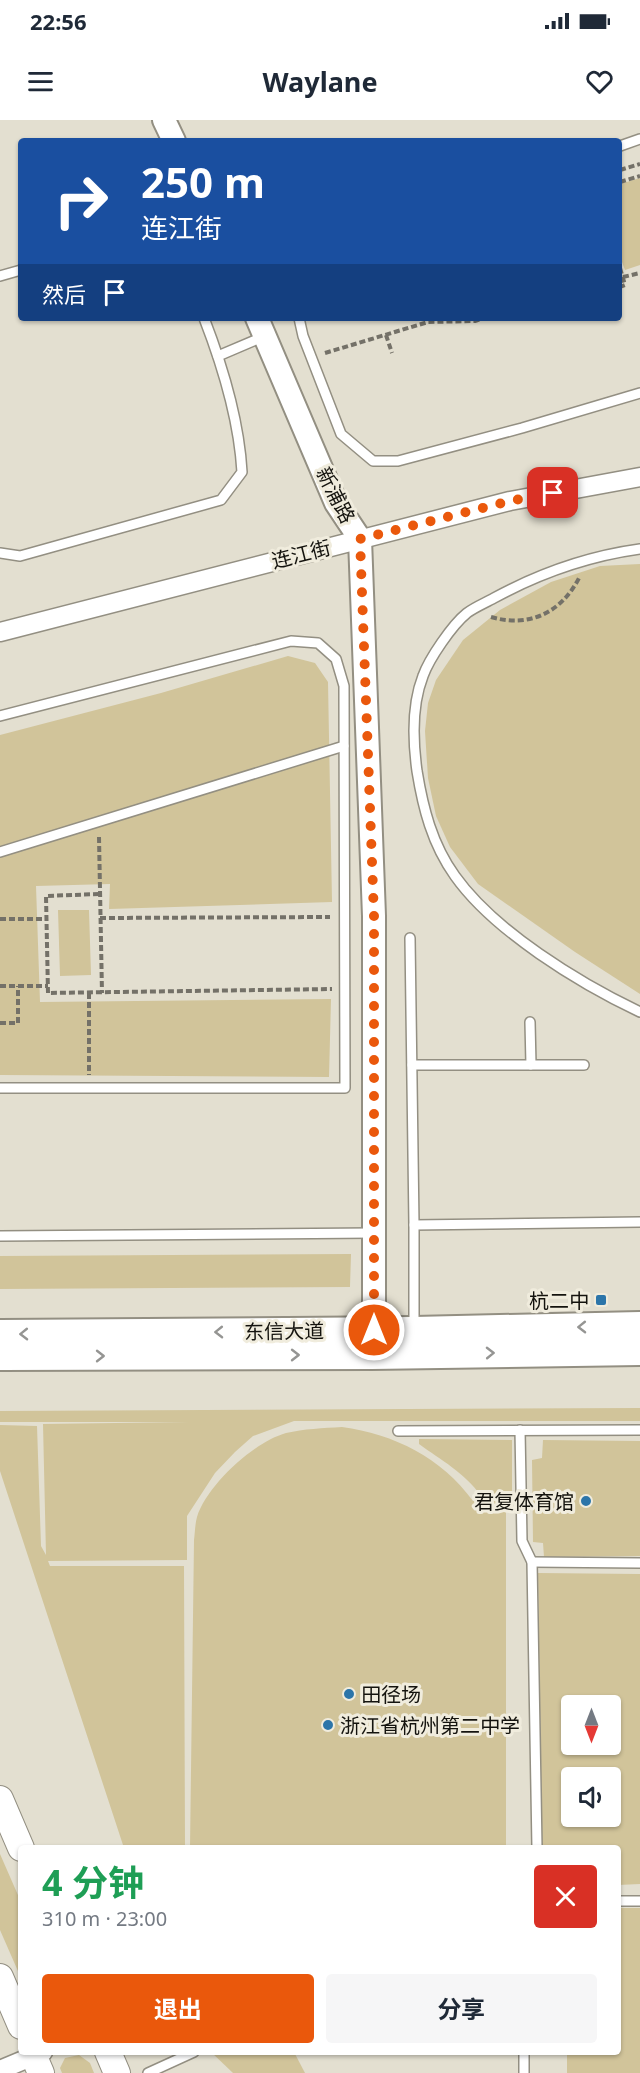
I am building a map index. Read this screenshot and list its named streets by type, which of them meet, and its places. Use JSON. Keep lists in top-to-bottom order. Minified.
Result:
{"streets":{"main road":["东信大道"],"street":["新浦路","连江街"]},"crossings":[["新浦路","连江街"],["新浦路","东信大道"]],"places":{"transit":["杭二中"],"other":["君复体育馆","田径场","浙江省杭州第二中学"]},"north":"bottom","page":{"status":"22:56","header":"Waylane","turn":["250 m","连江街"],"then":"然后","heading":["4 分钟","310 m · 23:00"],"buttons":["退出","分享"]}}
